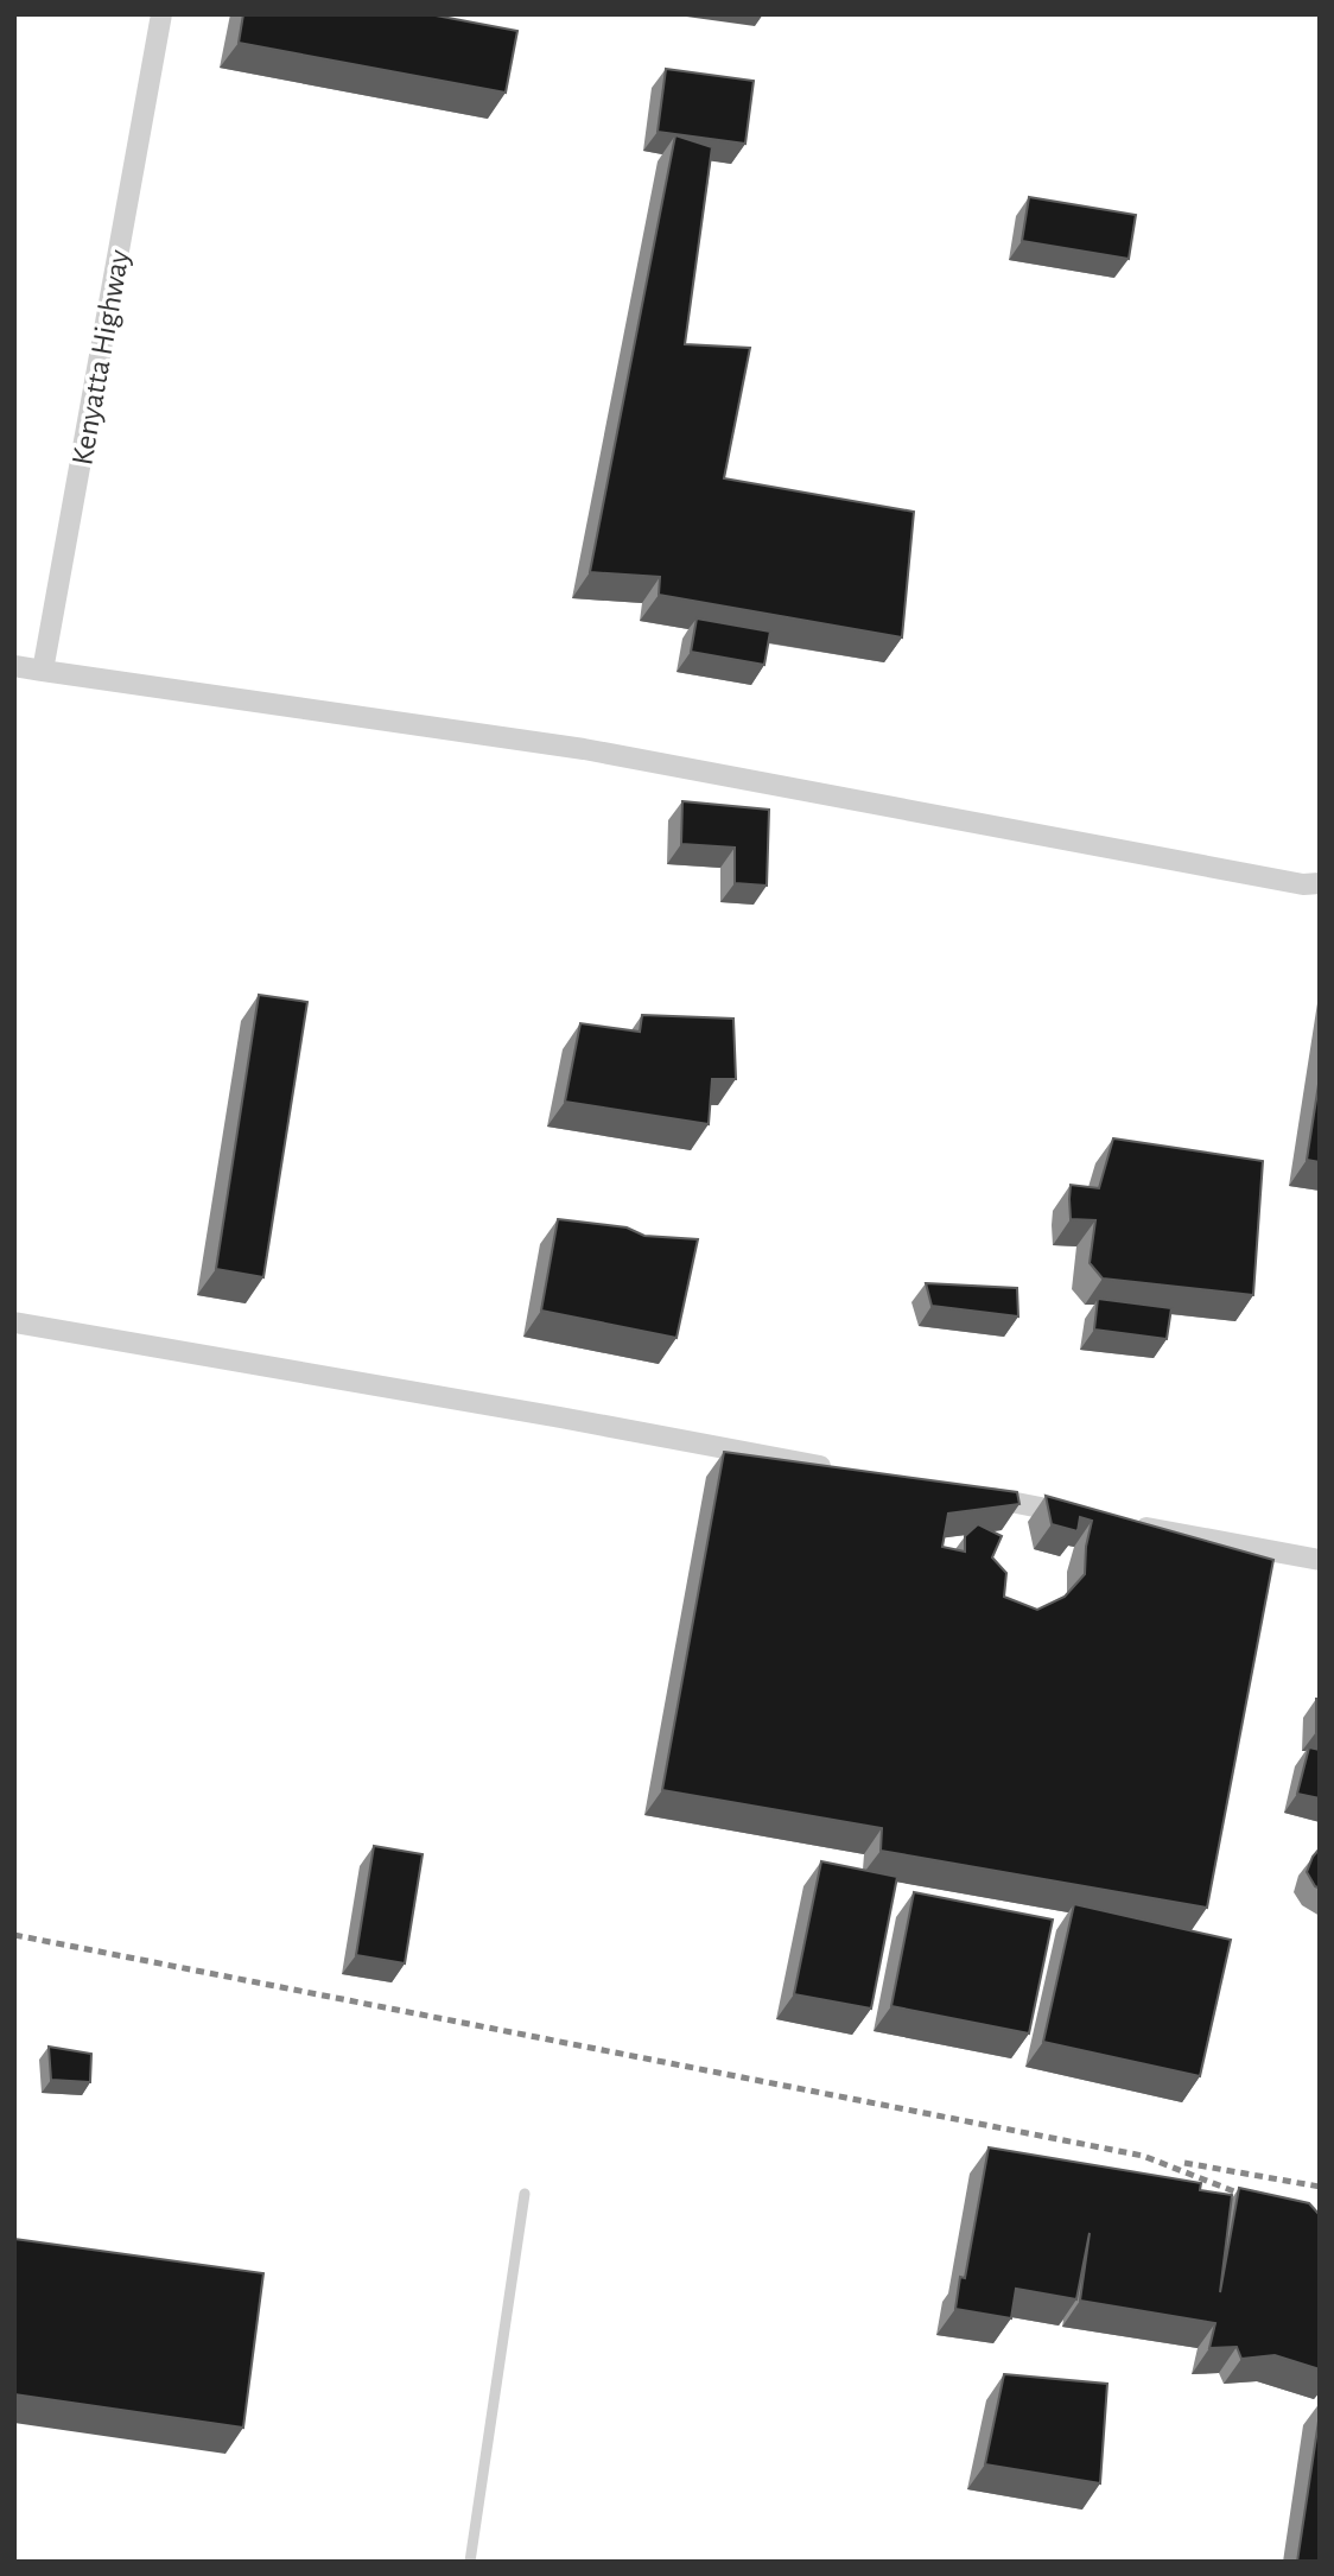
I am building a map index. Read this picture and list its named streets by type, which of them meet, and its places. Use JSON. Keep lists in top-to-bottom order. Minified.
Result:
{"streets":{"street":["Kenyatta Highway"]}}
